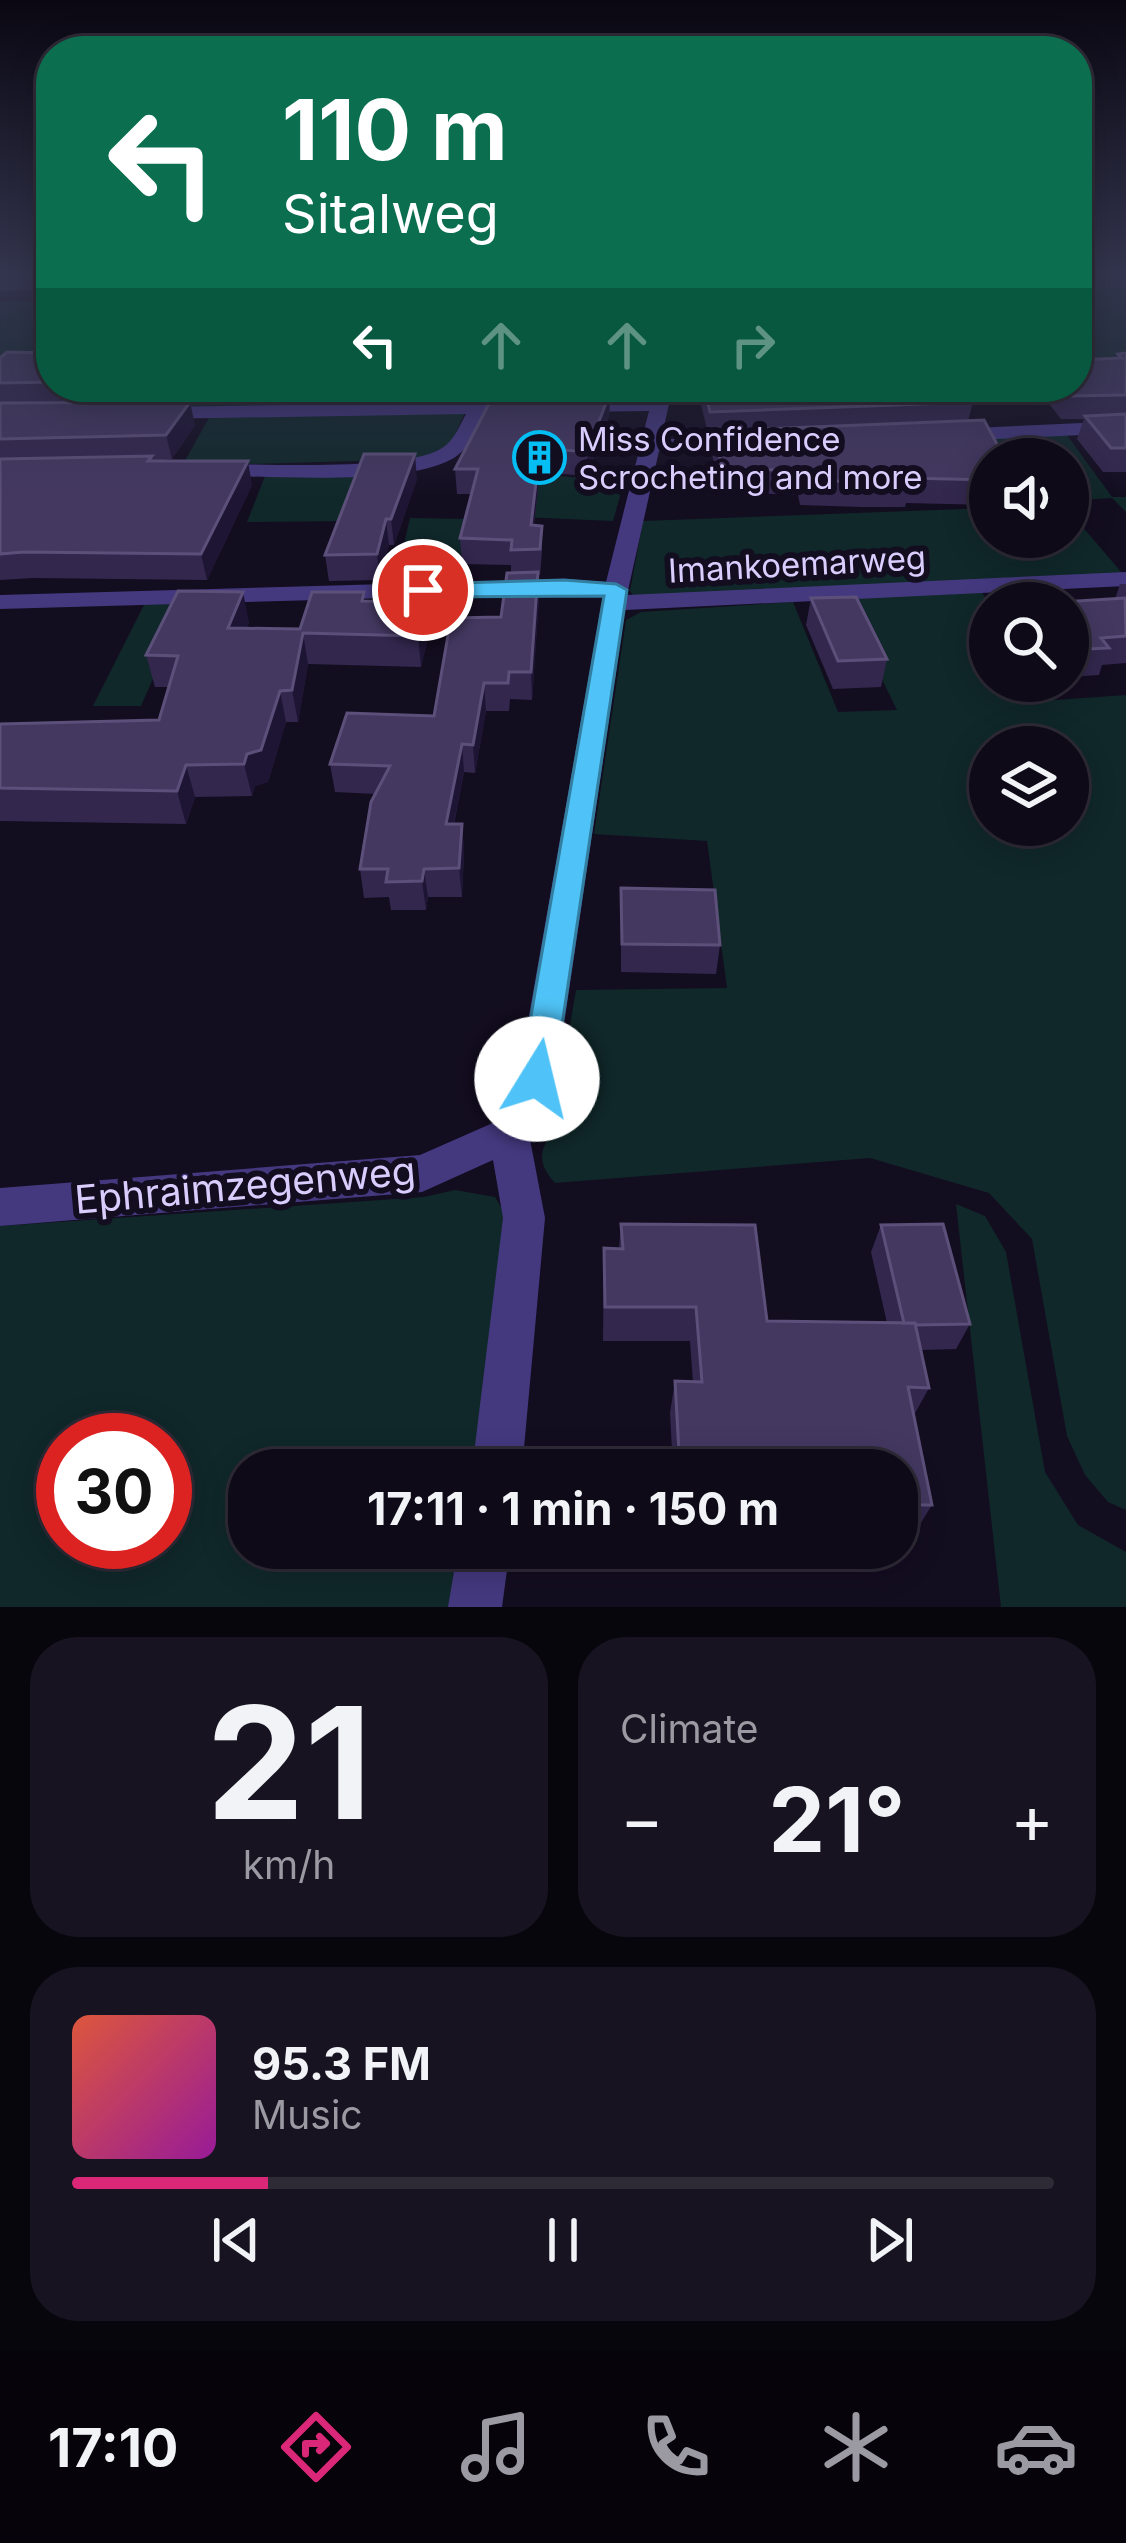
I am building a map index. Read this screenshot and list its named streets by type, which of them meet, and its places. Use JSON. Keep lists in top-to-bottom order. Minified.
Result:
{"streets":{"street":["Imankoemarweg","Ephraimzegenweg"]},"places":{"building":["Miss Confidence Scrocheting and more"]},"page":{"turn":["110 m","Sitalweg"],"limit":"30","trip":"17:11 · 1 min · 150 m","tile":[["21","km/h"],"Climate"],"heat":["−","21°","+"],"song":["95.3 FM","Music"],"tabs":"17:10"}}
